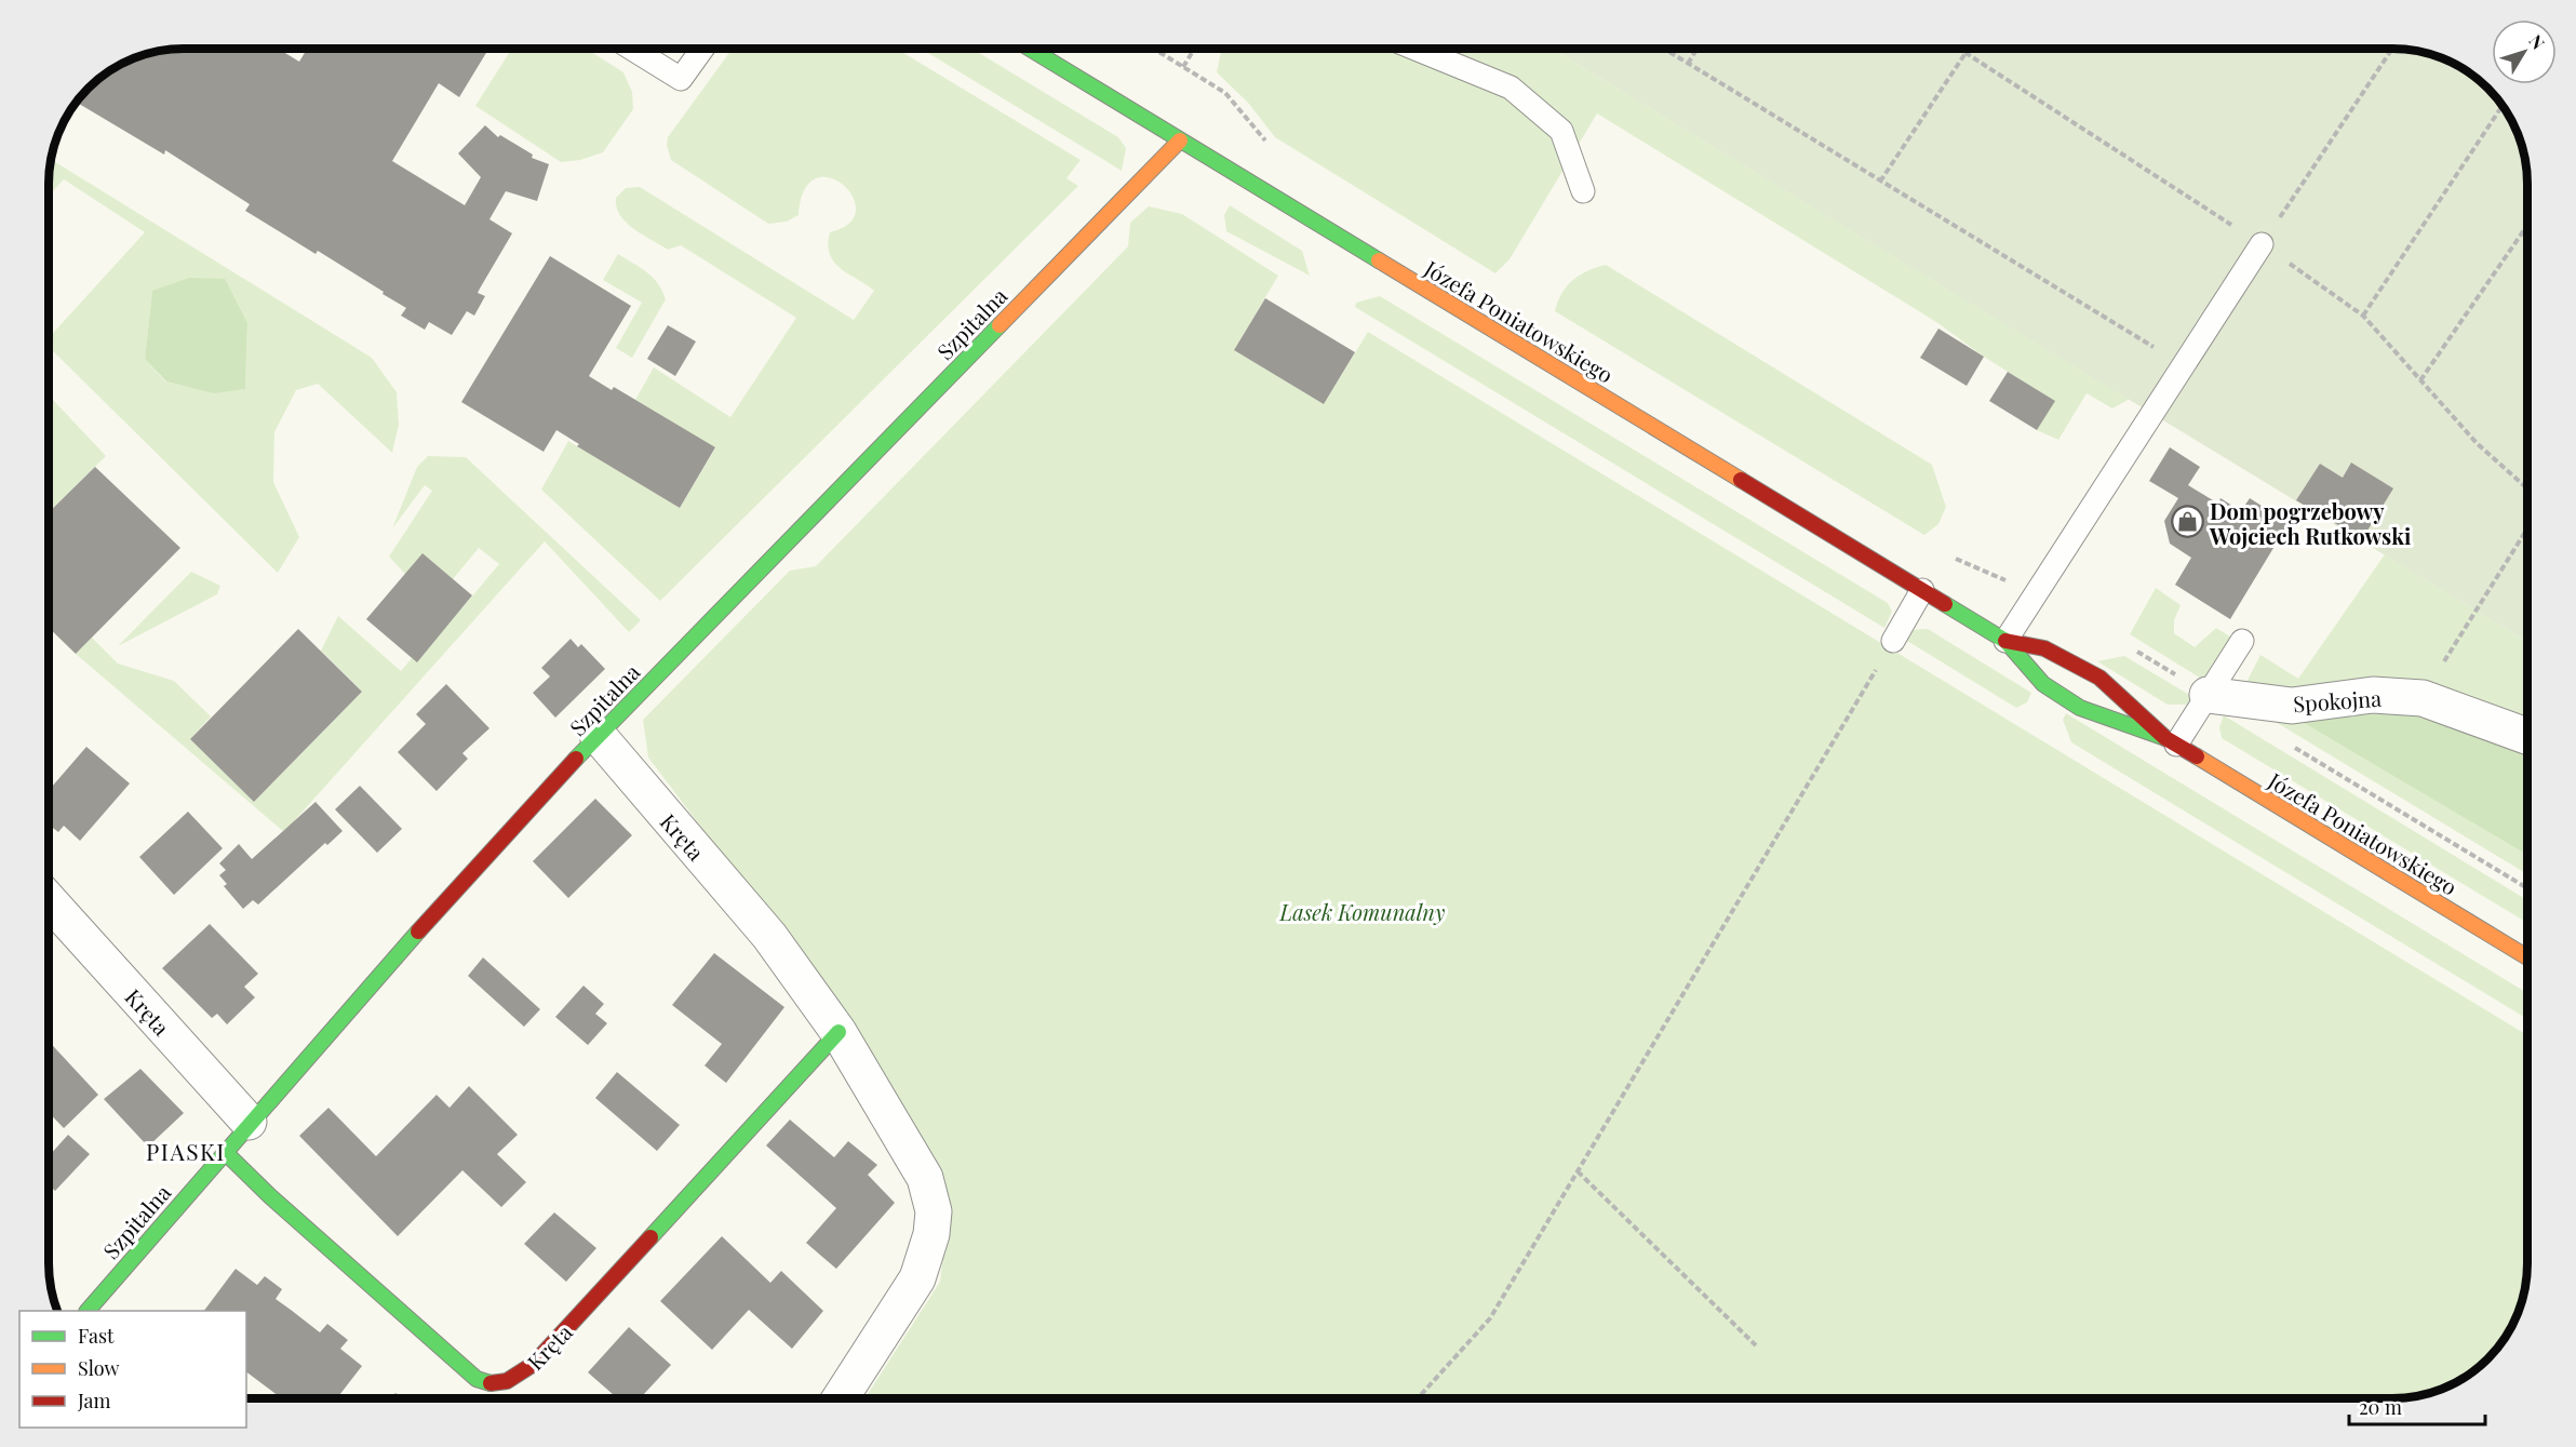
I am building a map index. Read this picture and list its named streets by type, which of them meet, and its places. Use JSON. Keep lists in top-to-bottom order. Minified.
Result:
{"streets":{"street":["Józefa Poniatowskiego","Szpitalna","Spokojna","Kręta"]},"crossings":[["Józefa Poniatowskiego","Szpitalna"],["Szpitalna","Kręta"]],"districts":["PIASKI"],"parks":["Lasek Komunalny"],"places":{"shop":["Dom pogrzebowy Wojciech Rutkowski"]},"legend":["Fast","Slow","Jam"],"scale_bar":"20 m","north":"top right"}
